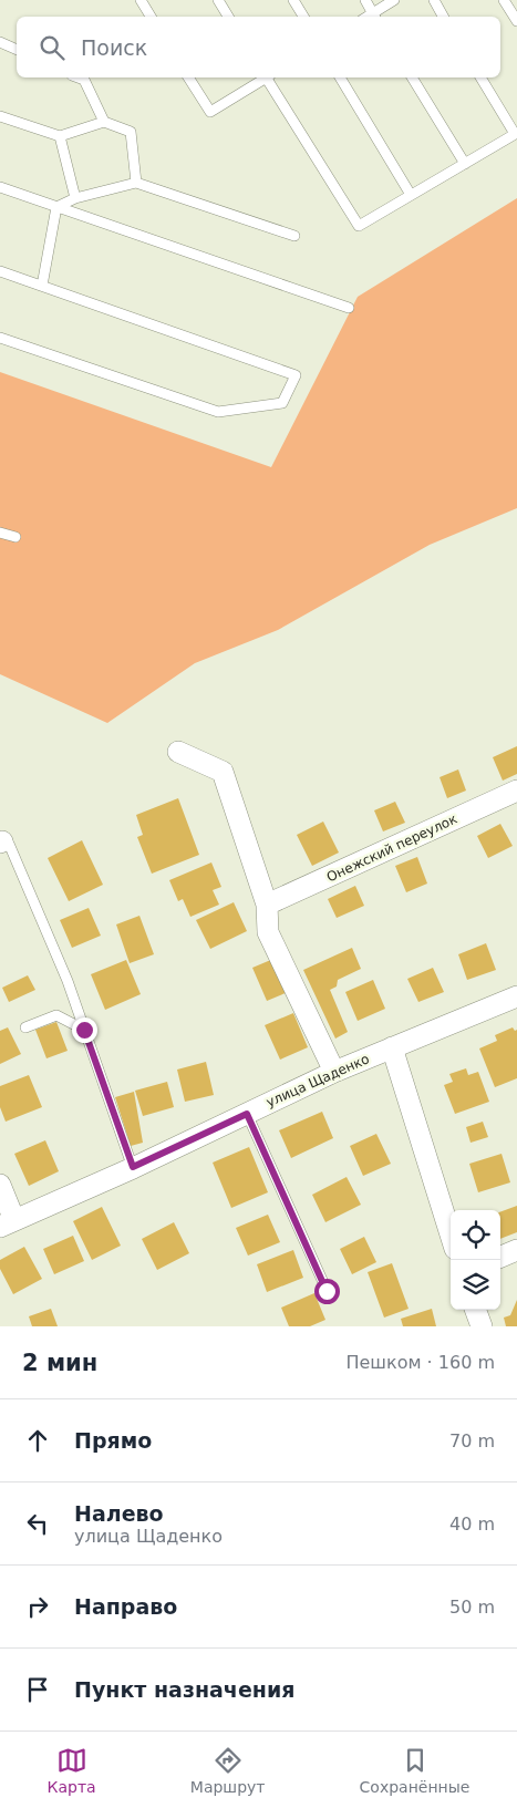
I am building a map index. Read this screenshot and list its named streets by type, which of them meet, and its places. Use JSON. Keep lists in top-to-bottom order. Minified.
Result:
{"streets":{"street":["Онежский переулок","улица Щаденко"]},"page":{"search":"Поиск","heading":["2 мин","Пешком · 160 m"],"list":[["Прямо","70 m"],["Налево","улица Щаденко","40 m"],["Направо","50 m"],"Пункт назначения"],"nav":["Карта","Маршрут","Сохранённые"]}}
